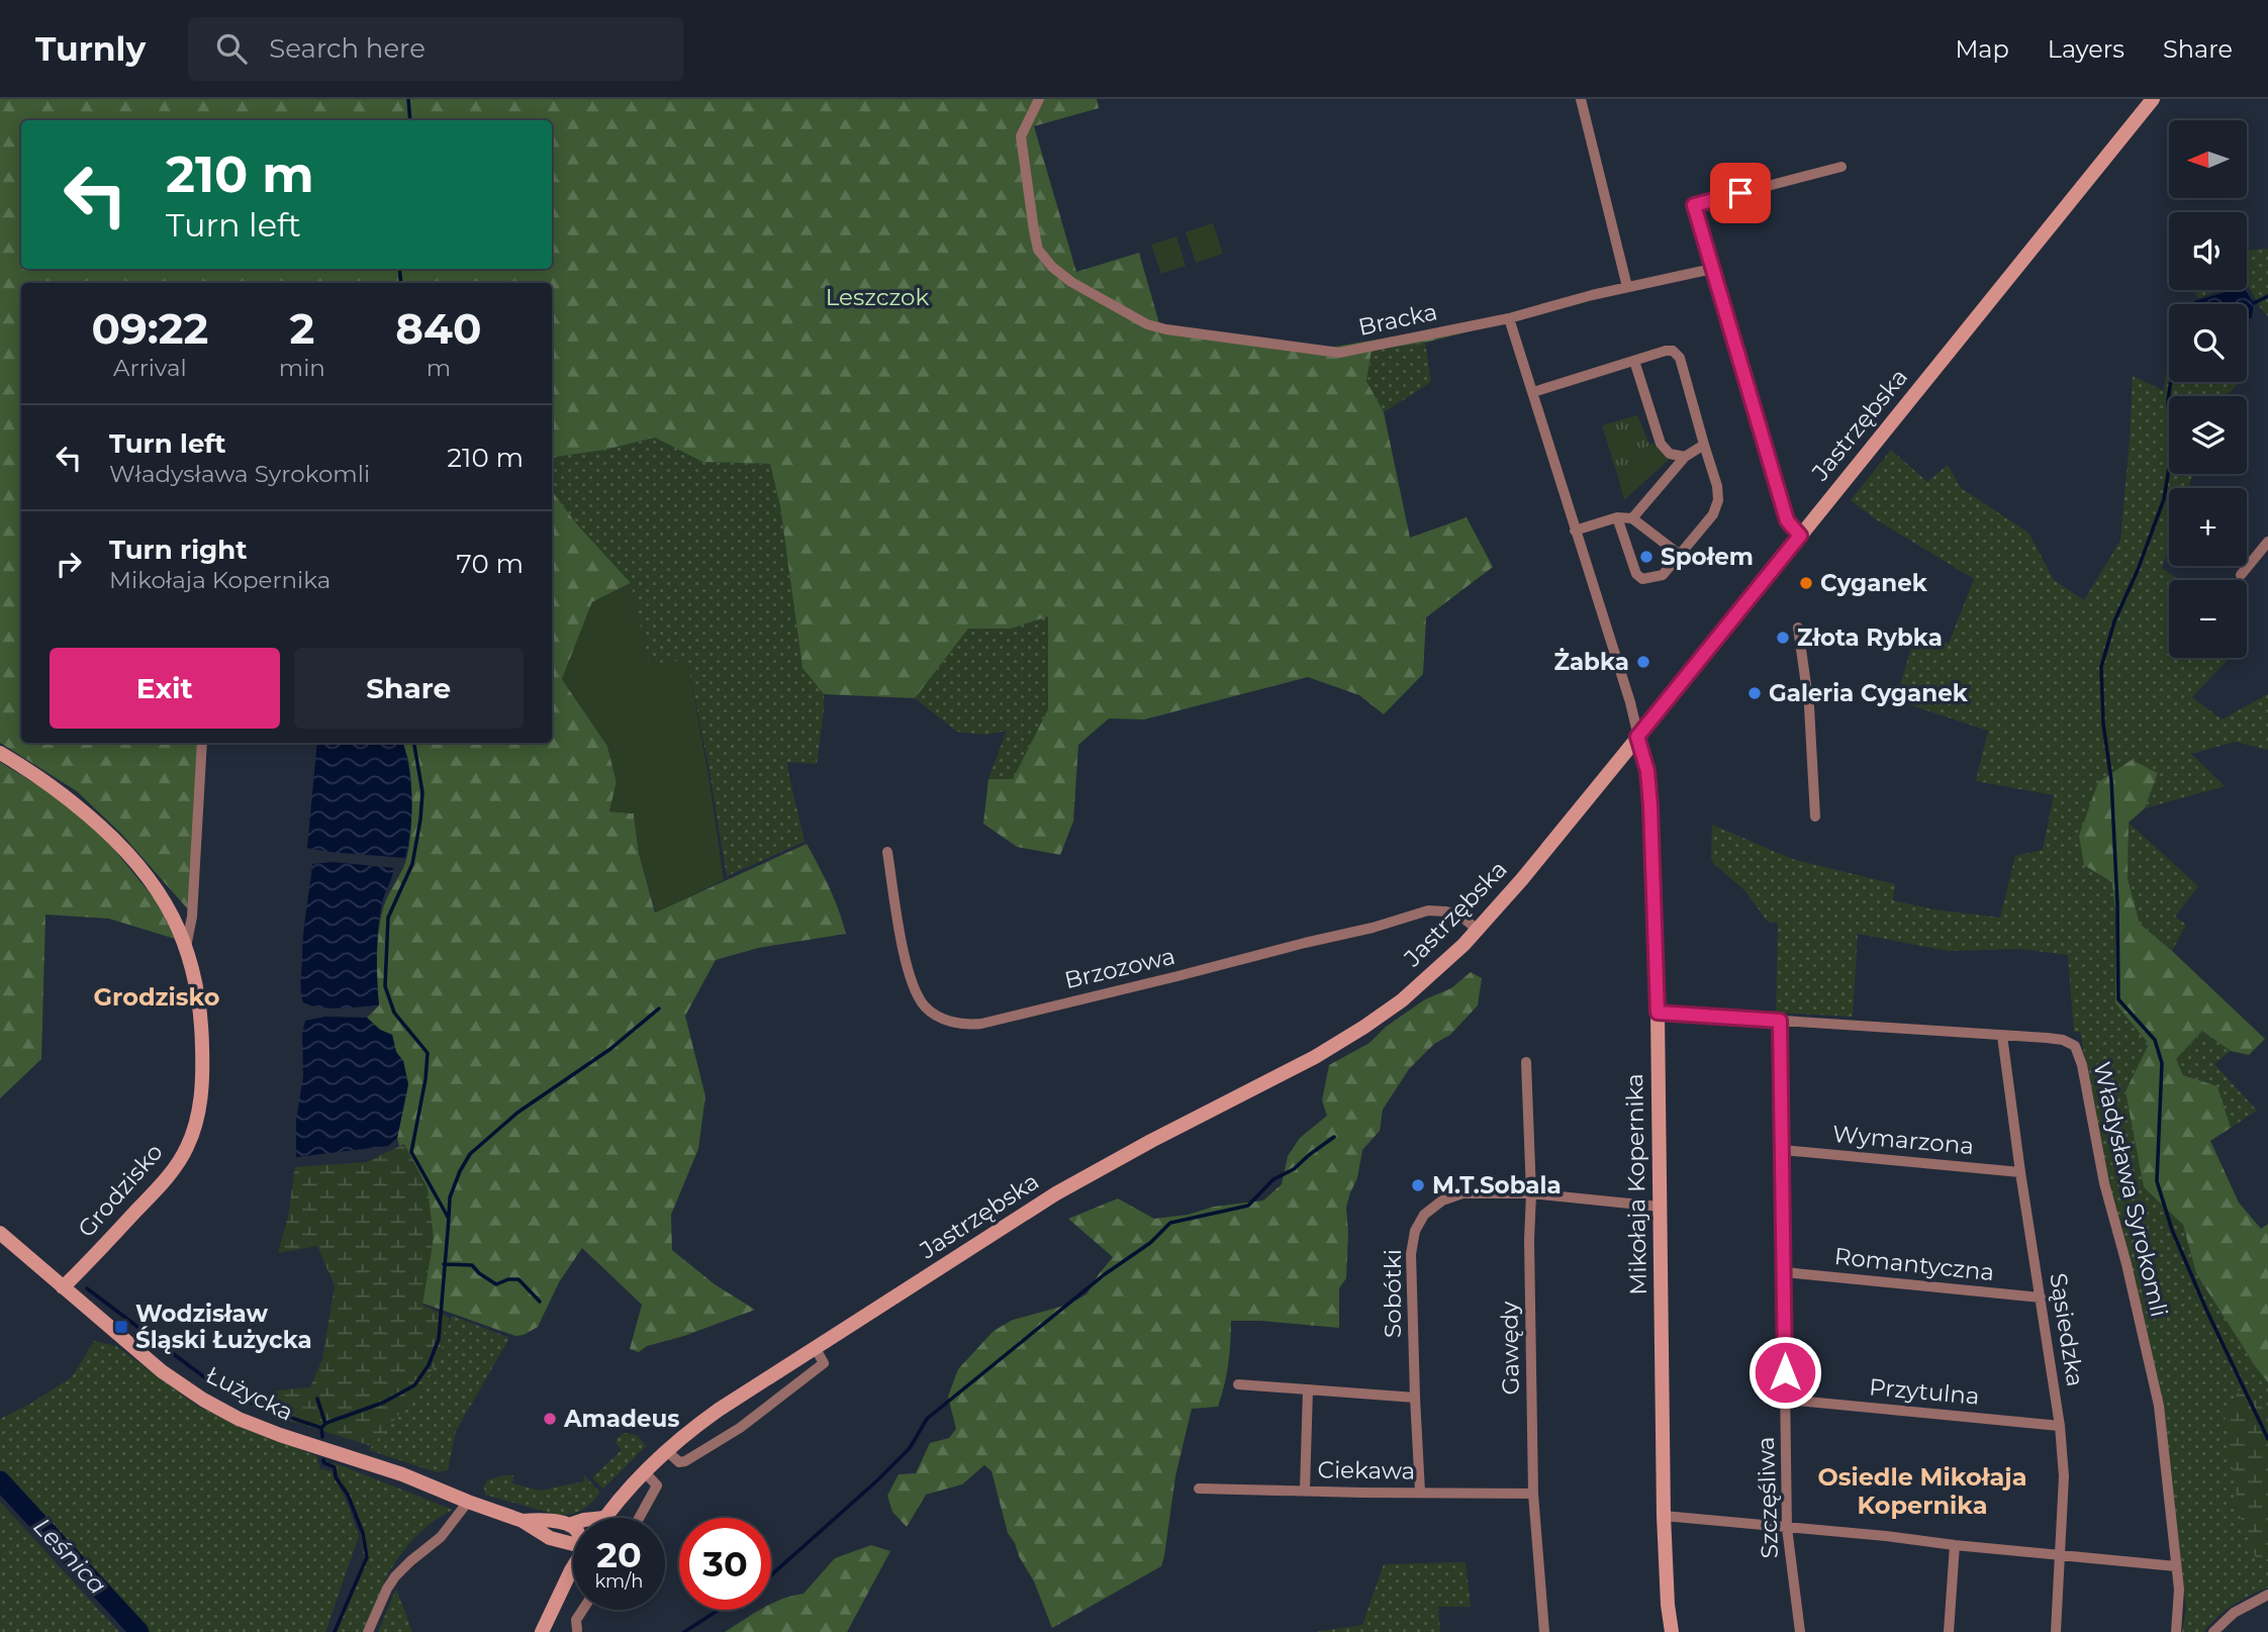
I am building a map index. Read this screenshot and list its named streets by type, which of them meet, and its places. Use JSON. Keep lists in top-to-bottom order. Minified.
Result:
{"streets":{"main road":["Jastrzębska","Mikołaja Kopernika","Grodzisko","Łużycka"],"street":["Bracka","Brzozowa","Wymarzona","Władysława Syrokomli","Romantyczna","Sobótki","Sąsiedzka","Gawędy","Przytulna","Ciekawa","Szczęśliwa"]},"crossings":[["Jastrzębska","Brzozowa"],["Jastrzębska","Mikołaja Kopernika"],["Wymarzona","Sąsiedzka"],["Wymarzona","Szczęśliwa"],["Mikołaja Kopernika","Władysława Syrokomli"],["Mikołaja Kopernika","Sobótki"],["Władysława Syrokomli","Sąsiedzka"],["Władysława Syrokomli","Szczęśliwa"],["Grodzisko","Łużycka"],["Romantyczna","Sąsiedzka"],["Romantyczna","Szczęśliwa"],["Sobótki","Gawędy"],["Sobótki","Ciekawa"],["Sąsiedzka","Przytulna"],["Gawędy","Ciekawa"],["Przytulna","Szczęśliwa"]],"districts":["Grodzisko","Osiedle Mikołaja Kopernika"],"water":["Leśnica"],"parks":["Leszczok"],"places":{"other":["Społem","Cyganek","Złota Rybka","Żabka","Galeria Cyganek","M.T.Sobala","Amadeus"],"transit":["Wodzisław Śląski Łużycka"]},"north":"left","page":{"header":"Turnly","search":"Search here","nav":["Map","Layers","Share"],"map_buttons":["+","−"],"turn":["210 m","Turn left"],"eta":["09:22","Arrival","2","min","840","m"],"list":[{"name":"Turn left","note":"Władysława Syrokomli","value":"210 m"},{"name":"Turn right","note":"Mikołaja Kopernika","value":"70 m"}],"buttons":["Exit","Share"],"speed":"20 km/h","limit":"30"}}
